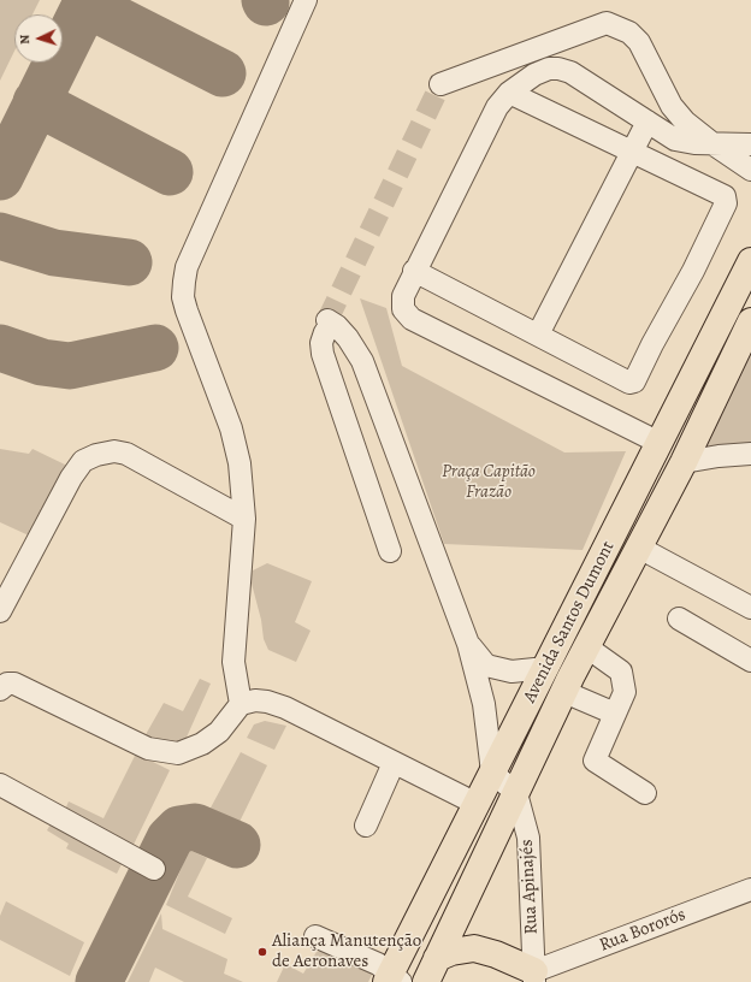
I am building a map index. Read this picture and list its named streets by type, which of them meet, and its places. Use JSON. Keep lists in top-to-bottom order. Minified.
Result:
{"streets":{"main road":["Avenida Santos Dumont"],"street":["Rua Apinajés","Rua Bororós"]},"crossings":[["Avenida Santos Dumont","Rua Apinajés"],["Rua Apinajés","Rua Bororós"]],"parks":["Praça Capitão Frazão"],"places":["Aliança Manutenção de Aeronaves"],"north":"left"}
